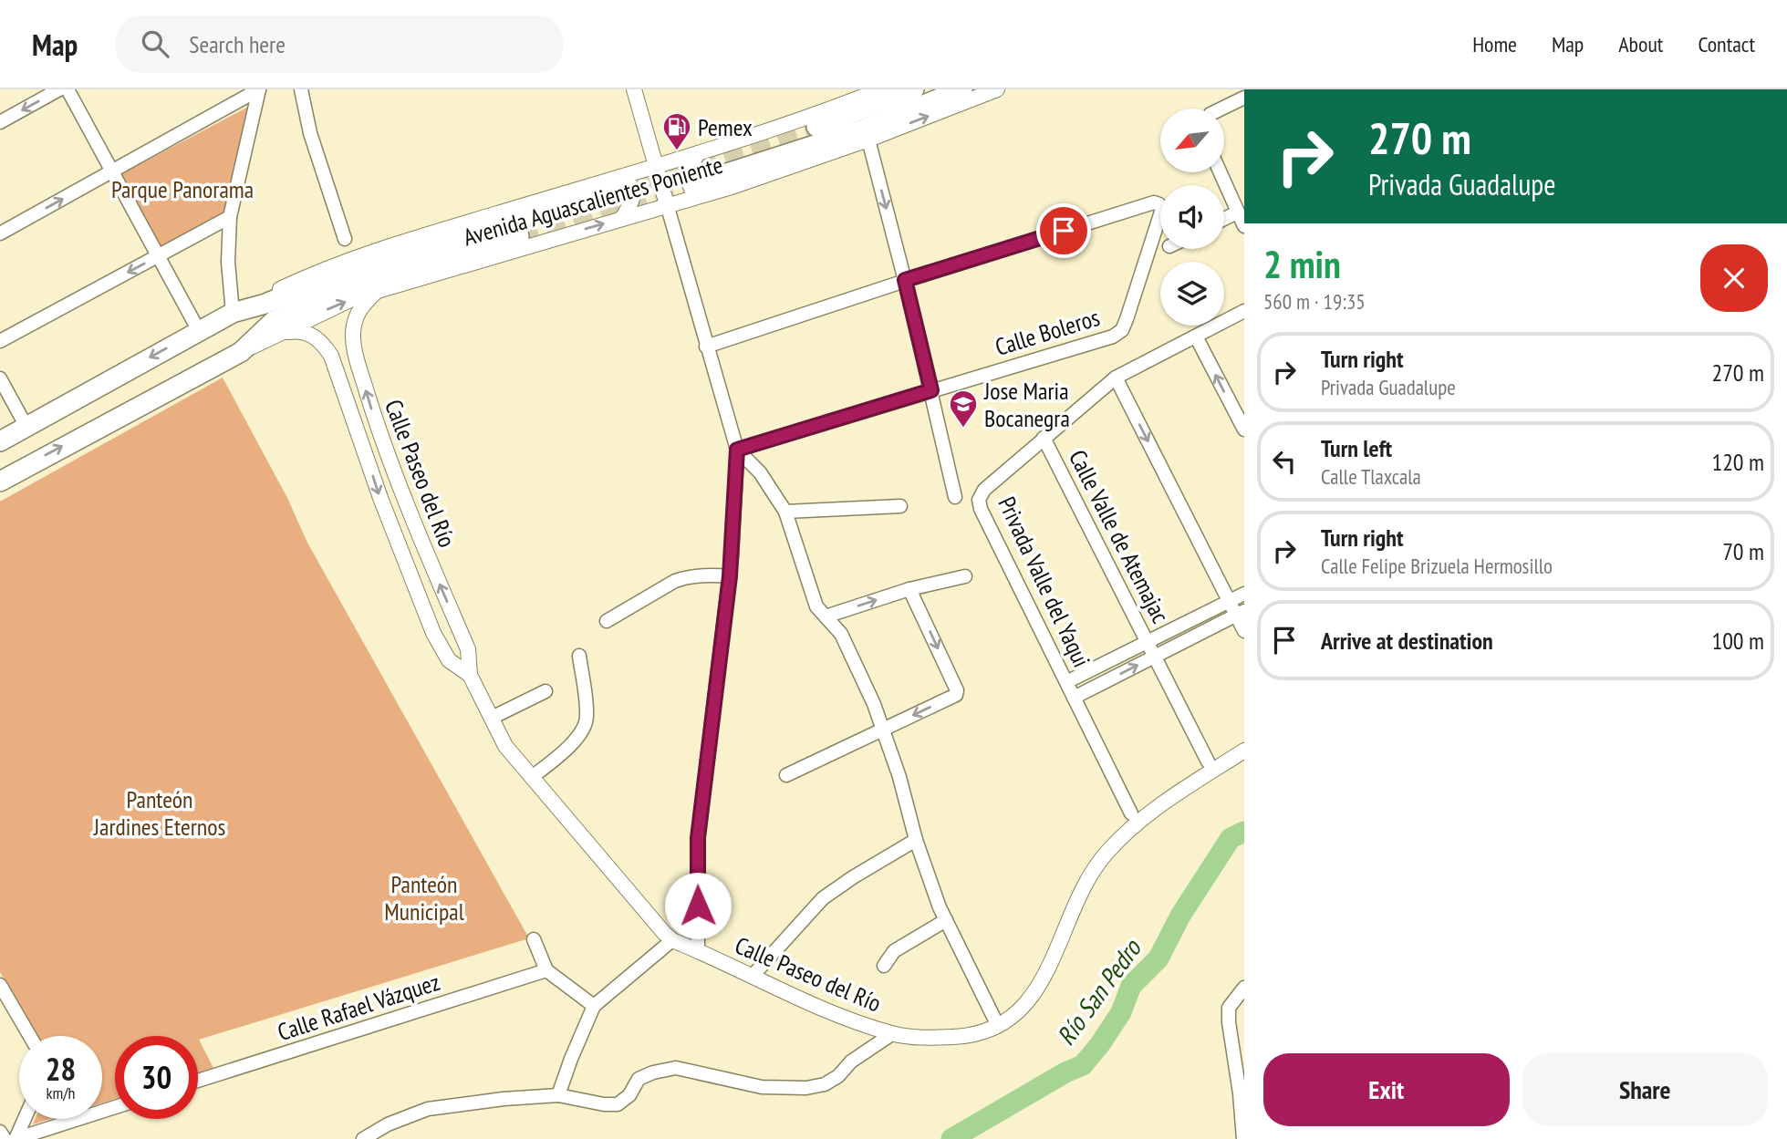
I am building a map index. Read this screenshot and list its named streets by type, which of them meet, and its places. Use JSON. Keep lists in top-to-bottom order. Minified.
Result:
{"streets":{"main road":["Avenida Aguascalientes Poniente"],"street":["Calle Boleros","Calle Paseo del Río","Calle Valle de Atemajac","Privada Valle del Yaqui","Calle Rafael Vázquez"]},"crossings":[["Avenida Aguascalientes Poniente","Calle Paseo del Río"],["Calle Valle de Atemajac","Privada Valle del Yaqui"]],"water":["Río San Pedro"],"parks":["Parque Panorama","Panteón Jardines Eternos","Panteón Municipal"],"places":{"fuel station":["Pemex"],"school or university":["Jose Maria Bocanegra"]},"north":"bottom left","page":{"header":"Map","search":"Search here","nav":["Home","Map","About","Contact"],"turn":["270 m","Privada Guadalupe"],"heading":["2 min","560 m · 19:35"],"list":[{"name":"Turn right","note":"Privada Guadalupe","value":"270 m"},{"name":"Turn left","note":"Calle Tlaxcala","value":"120 m"},{"name":"Turn right","note":"Calle Felipe Brizuela Hermosillo","value":"70 m"},{"name":"Arrive at destination","value":"100 m"}],"speed":"28 km/h","limit":"30","buttons":["Exit","Share"]}}
